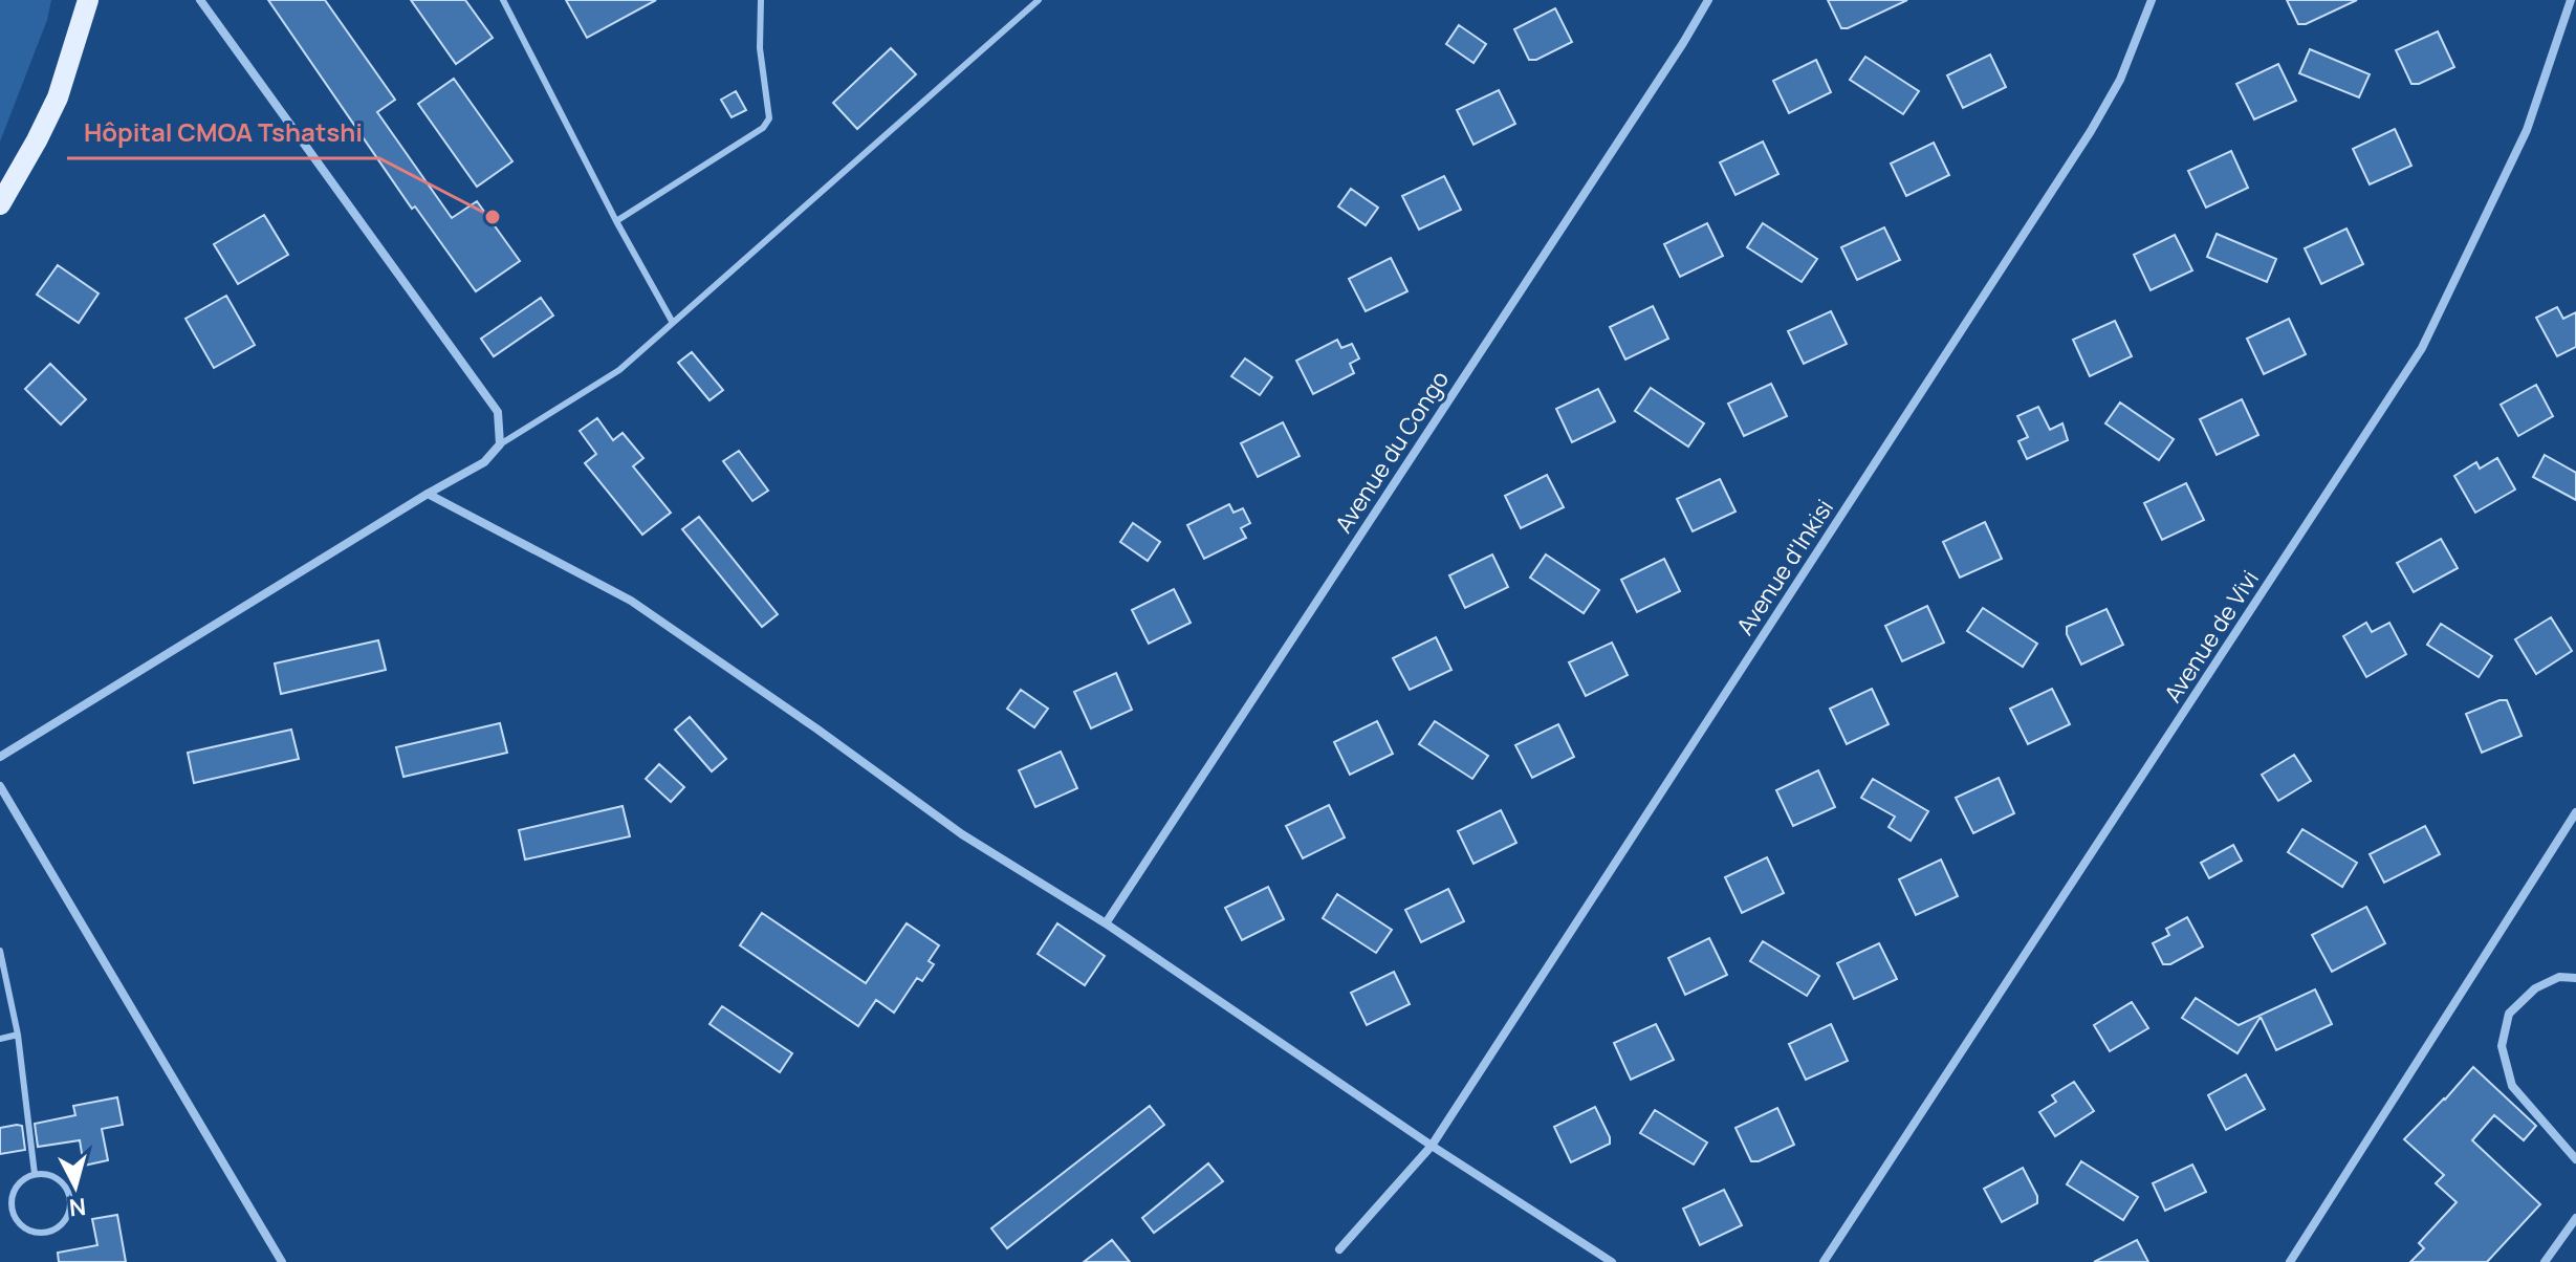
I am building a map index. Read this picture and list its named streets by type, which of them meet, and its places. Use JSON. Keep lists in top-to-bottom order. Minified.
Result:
{"streets":{"street":["Avenue du Congo","Avenue d'Inkisi","Avenue de Vivi"]},"places":["Hôpital CMOA Tshatshi"],"north":"bottom"}
